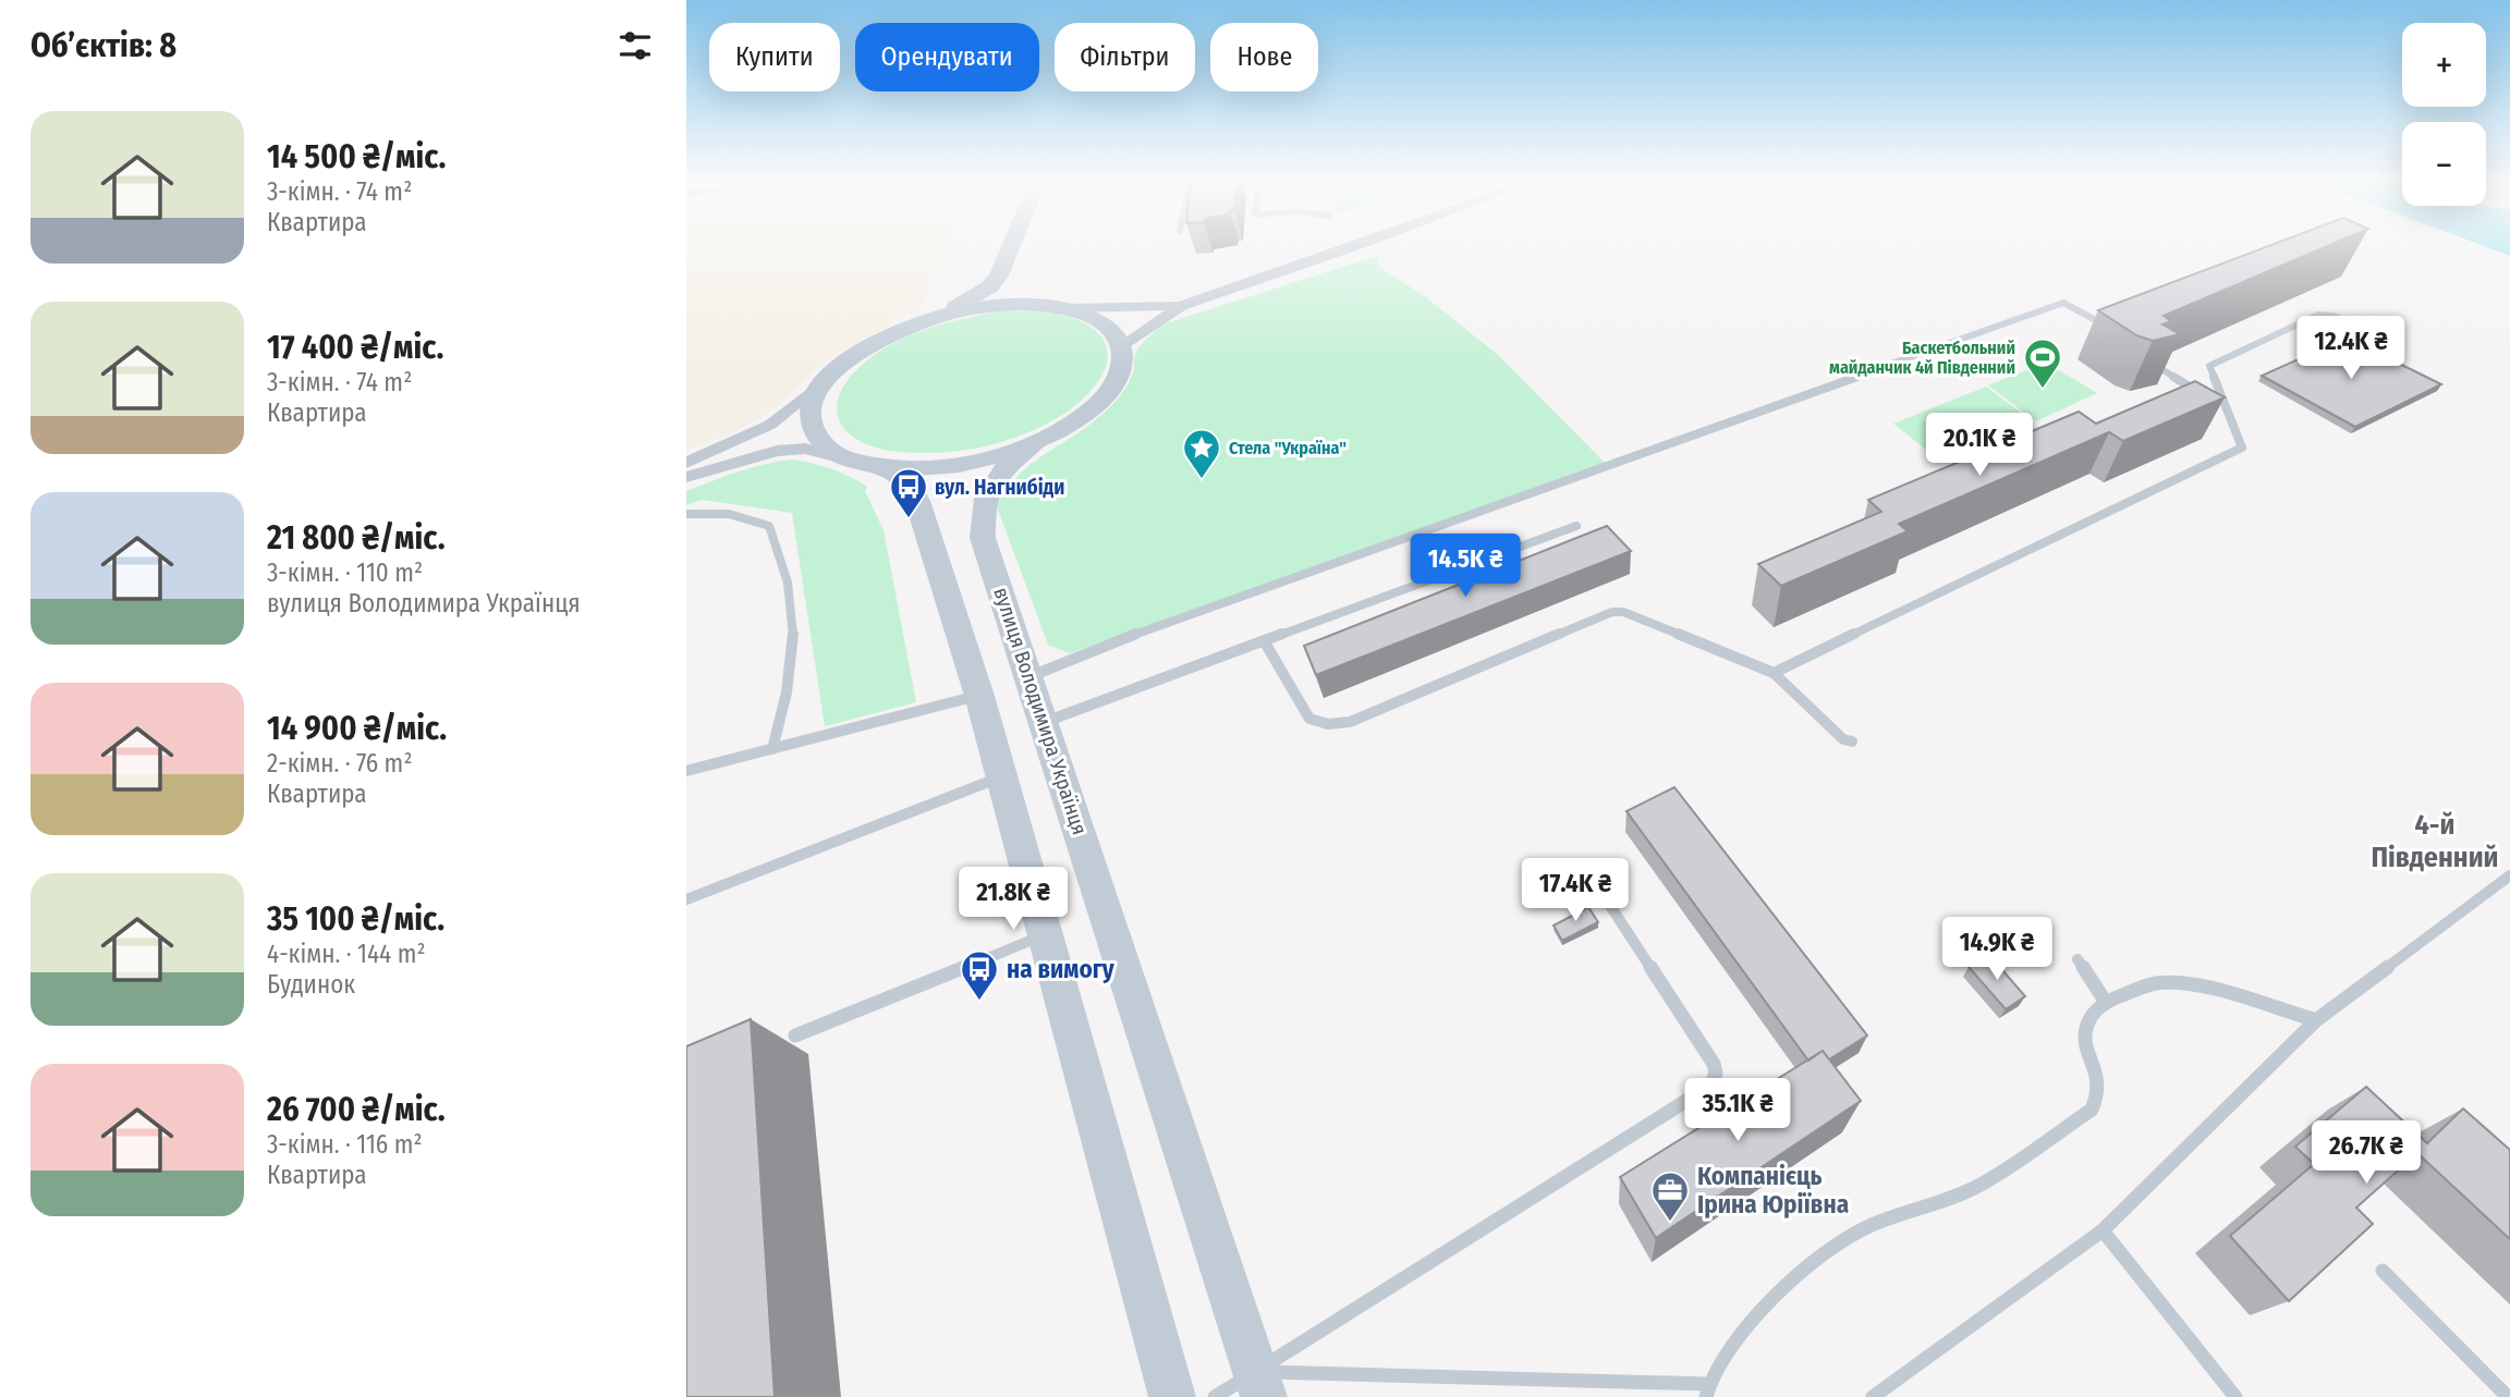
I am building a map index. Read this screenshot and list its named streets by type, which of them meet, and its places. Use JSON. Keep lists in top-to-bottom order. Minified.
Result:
{"streets":{"street":["вулиця Володимира Українця"]},"districts":["4-й Південний"],"places":{"sports":["Баскетбольний майданчик 4й Південний"],"place":["Стела \"Україна\""],"bus stop":["вул. Нагнибіди","на вимогу"],"office":["Компанієць Ірина Юріївна"]},"page":{"heading":"Об’єктів: 8","map_buttons":["+","−"],"chip":["Купити","Орендувати","Фільтри","Нове"],"list":[{"name":"14 500 ₴/міс.","note":"3-кімн. · 74 m² · Квартира"},{"name":"17 400 ₴/міс.","note":"3-кімн. · 74 m² · Квартира"},{"name":"21 800 ₴/міс.","note":"3-кімн. · 110 m² · вулиця Володимира Українця"},{"name":"14 900 ₴/міс.","note":"2-кімн. · 76 m² · Квартира"},{"name":"35 100 ₴/міс.","note":"4-кімн. · 144 m² · Будинок"},{"name":"26 700 ₴/міс.","note":"3-кімн. · 116 m² · Квартира"}],"price":["12.4K ₴","20.1K ₴","14.5K ₴","17.4K ₴","21.8K ₴","14.9K ₴","35.1K ₴","26.7K ₴"]}}
